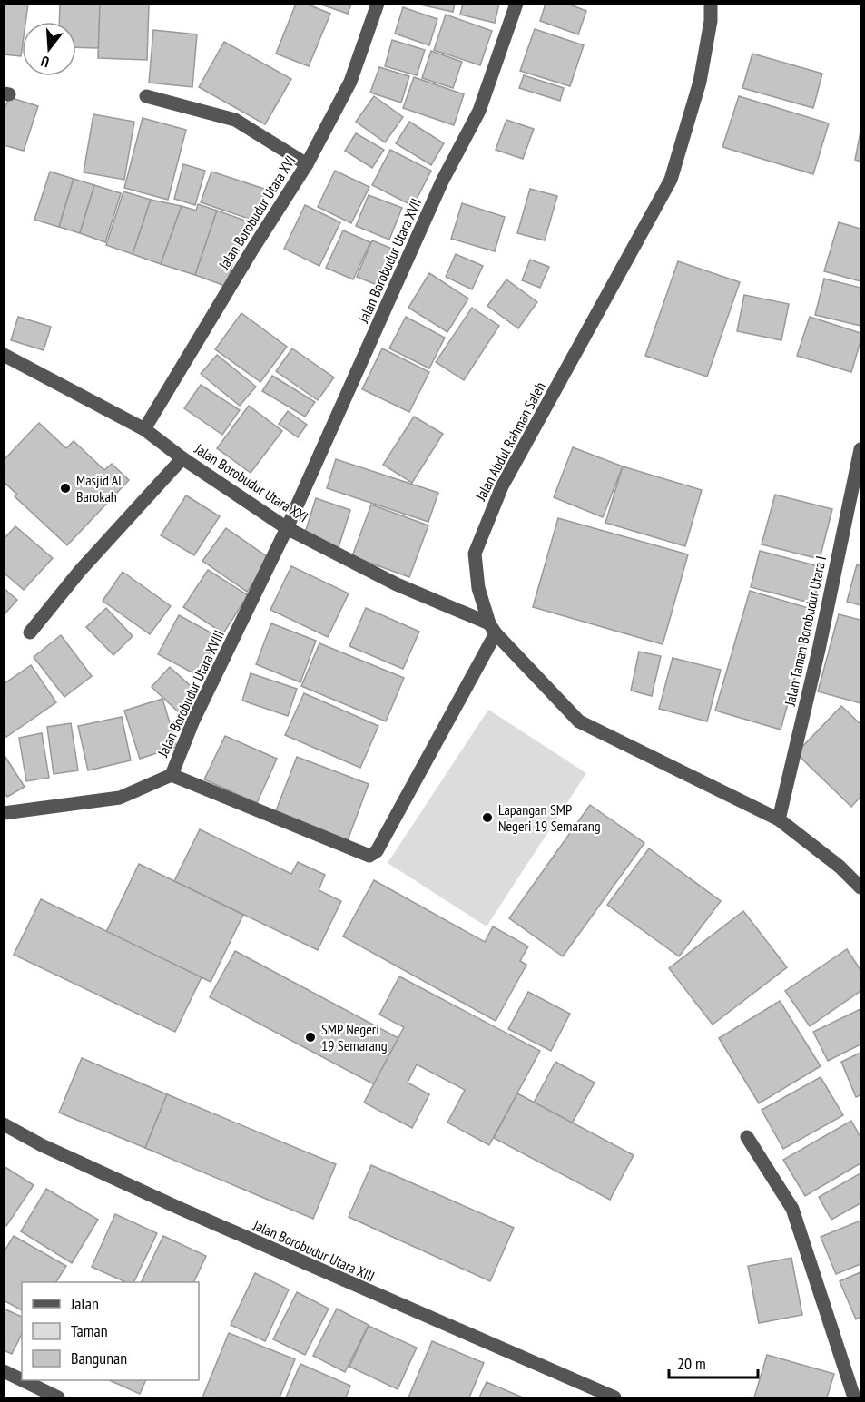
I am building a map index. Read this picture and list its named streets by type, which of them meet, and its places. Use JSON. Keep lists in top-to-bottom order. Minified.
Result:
{"streets":{"street":["Jalan Borobudur Utara XVI","Jalan Borobudur Utara XVII","Jalan Abdul Rahman Saleh","Jalan Borobudur Utara XXI","Jalan Taman Borobudur Utara I","Jalan Borobudur Utara XVIII","Jalan Borobudur Utara XIII"]},"crossings":[["Jalan Borobudur Utara XVI","Jalan Borobudur Utara XXI"],["Jalan Borobudur Utara XVII","Jalan Borobudur Utara XXI"],["Jalan Borobudur Utara XVII","Jalan Borobudur Utara XVIII"],["Jalan Abdul Rahman Saleh","Jalan Borobudur Utara XXI"],["Jalan Abdul Rahman Saleh","Jalan Taman Borobudur Utara I"],["Jalan Borobudur Utara XXI","Jalan Borobudur Utara XVIII"]],"places":["Masjid Al Barokah","Lapangan SMP Negeri 19 Semarang","SMP Negeri 19 Semarang"],"legend":["Jalan","Taman","Bangunan"],"scale_bar":"20 m","north":"bottom"}
